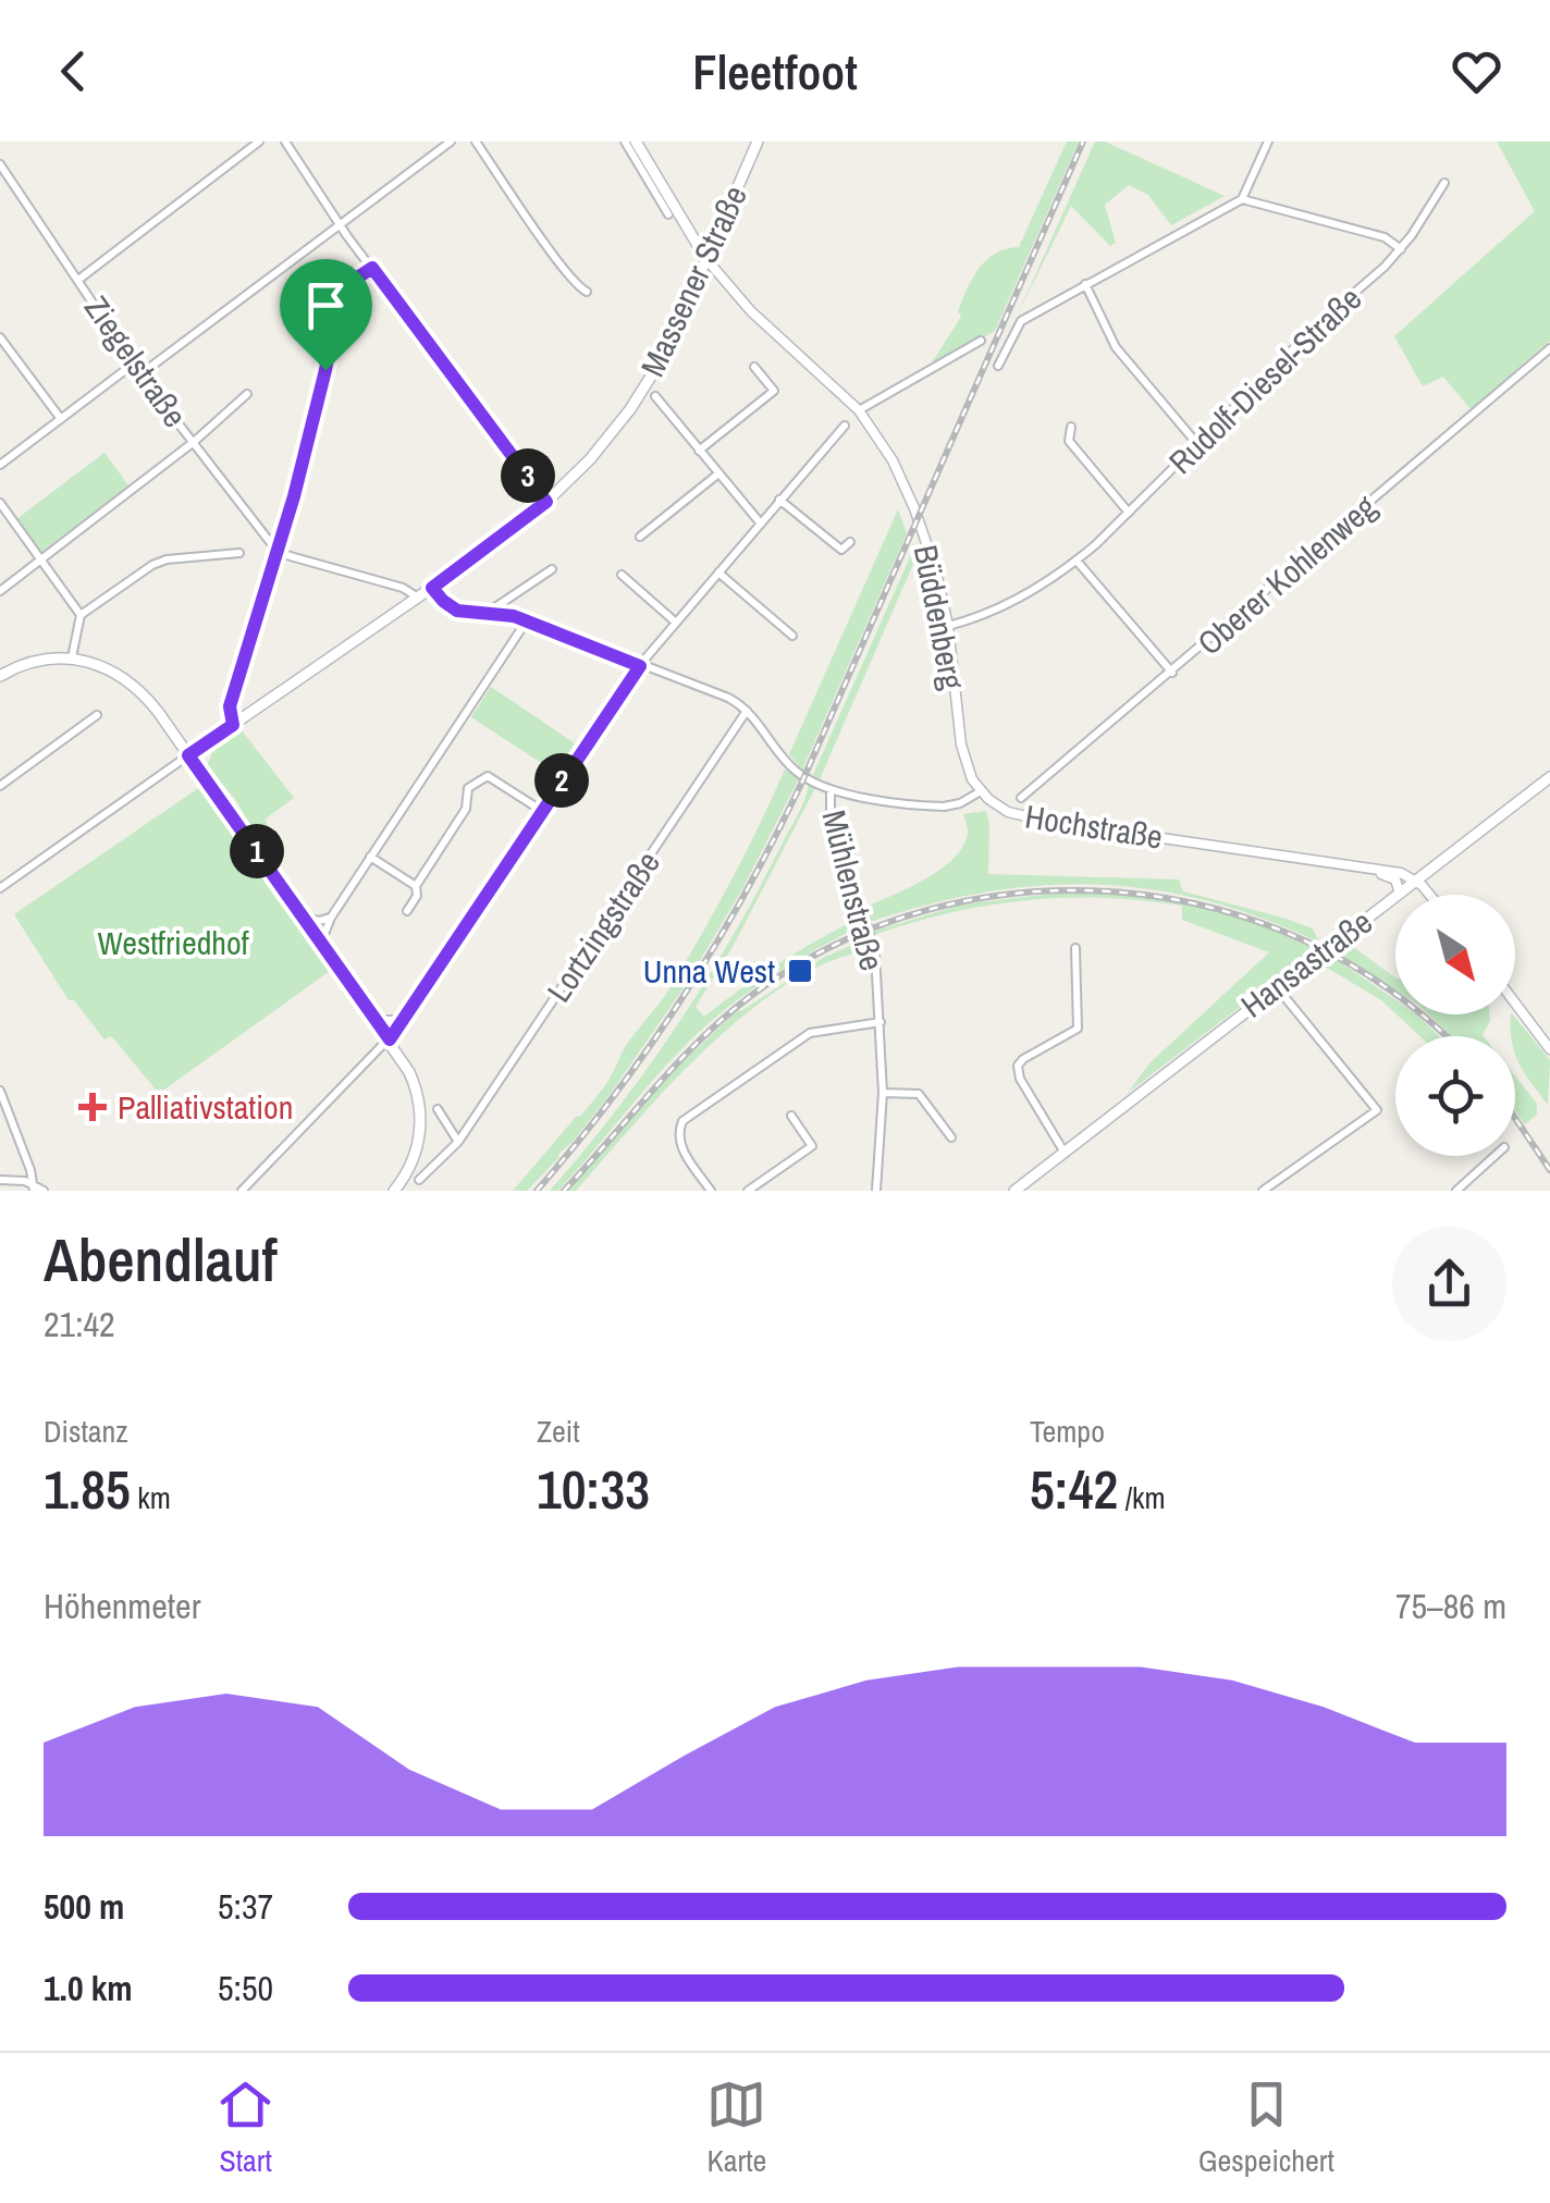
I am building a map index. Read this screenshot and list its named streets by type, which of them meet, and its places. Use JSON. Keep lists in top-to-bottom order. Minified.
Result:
{"streets":{"main road":["Massener Straße","Hansastraße"],"street":["Ziegelstraße","Rudolf-Diesel-Straße","Oberer Kohlenweg","Büddenberg","Hochstraße","Mühlenstraße","Lortzingstraße"]},"crossings":[["Massener Straße","Büddenberg"],["Massener Straße","Mühlenstraße"],["Rudolf-Diesel-Straße","Büddenberg"],["Büddenberg","Hochstraße"],["Hochstraße","Mühlenstraße"],["Hochstraße","Hansastraße"],["Mühlenstraße","Lortzingstraße"]],"parks":["Westfriedhof"],"places":{"transit":["Unna West"],"health":["Palliativstation"]},"north":"bottom right","page":{"header":"Fleetfoot","pins":["3","2","1"],"heading":["Abendlauf","21:42"],"stats":[["Distanz","1.85 km"],["Zeit","10:33"],["Tempo","5:42 /km"]],"chart":["Höhenmeter","75–86 m"],"list":[{"name":"500 m","note":"5:37"},{"name":"1.0 km","note":"5:50"}],"tabs":["Start","Karte","Gespeichert"]}}
